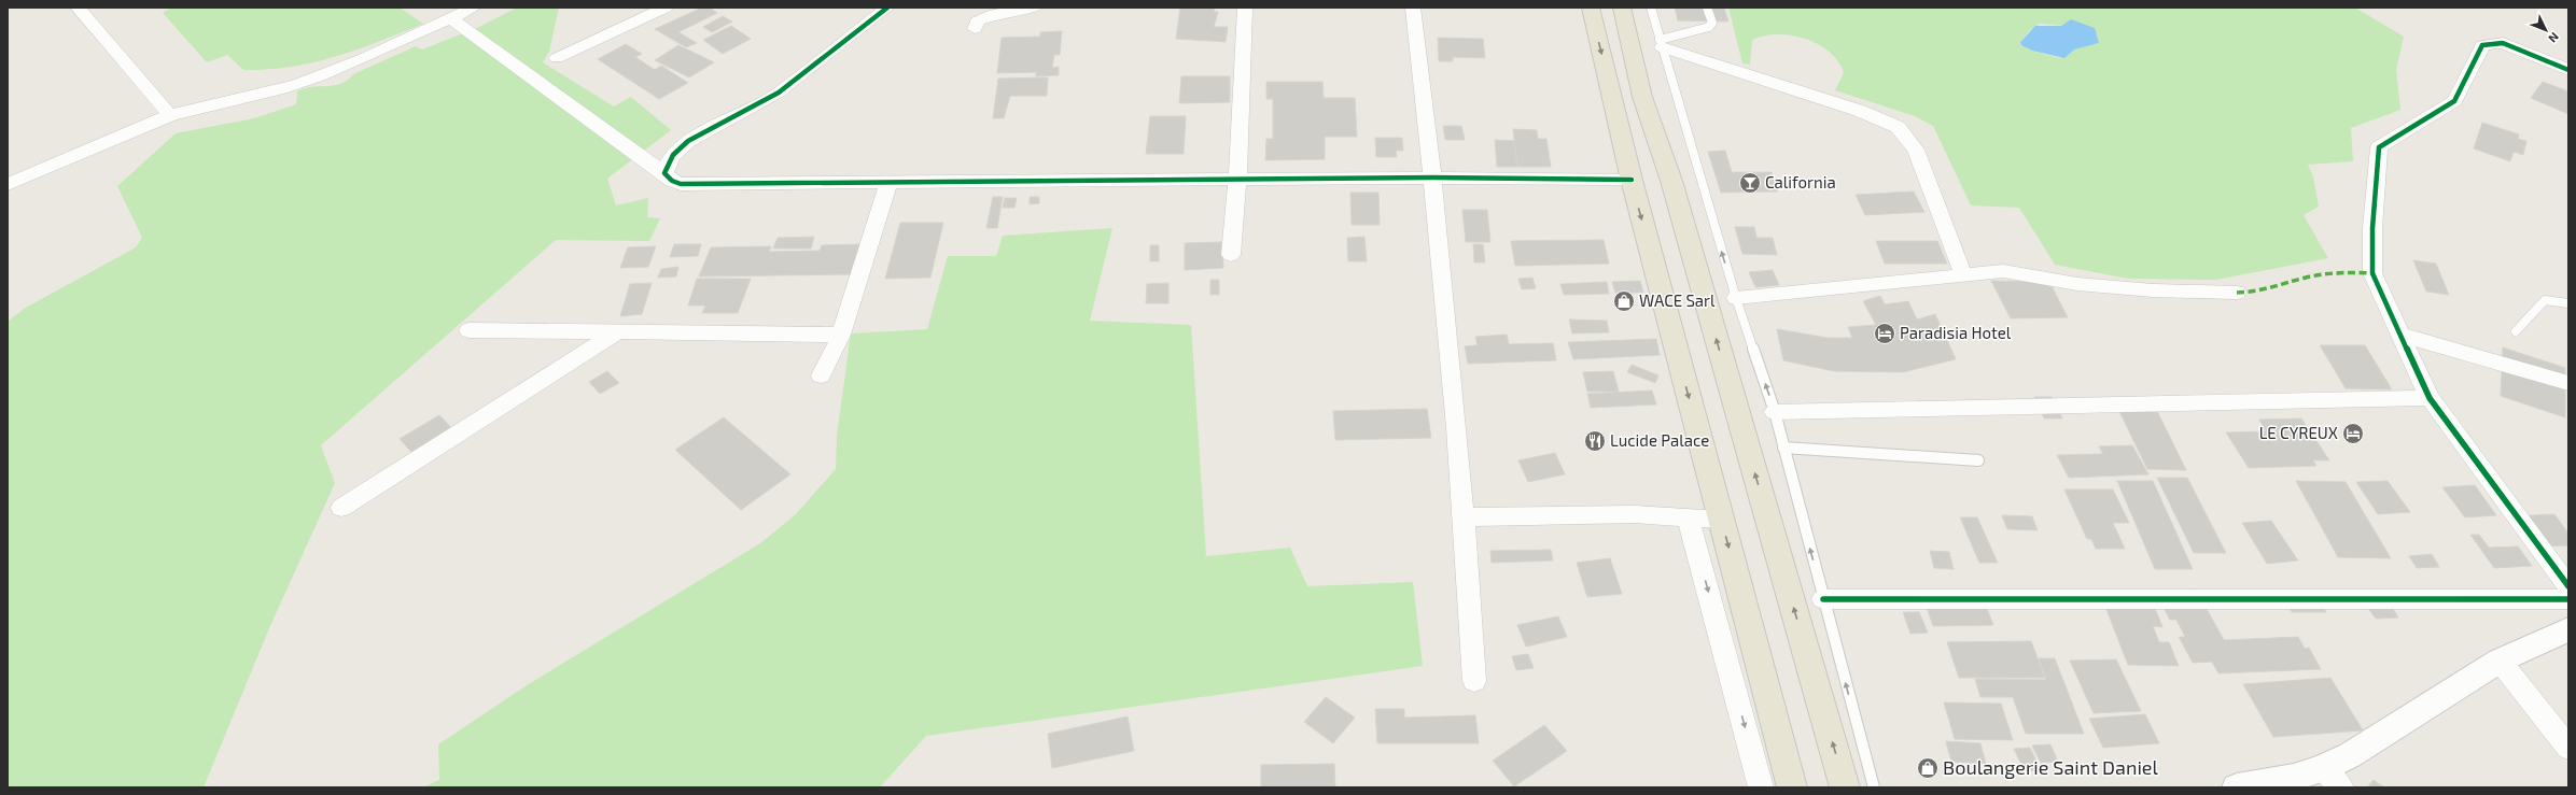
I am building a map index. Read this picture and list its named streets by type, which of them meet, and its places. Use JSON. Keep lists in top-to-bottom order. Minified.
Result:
{"places":{"bar":["California"],"shop":["WACE Sarl","Boulangerie Saint Daniel"],"hotel":["Paradisia Hotel","LE CYREUX"],"restaurant":["Lucide Palace"]},"north":"bottom right"}
